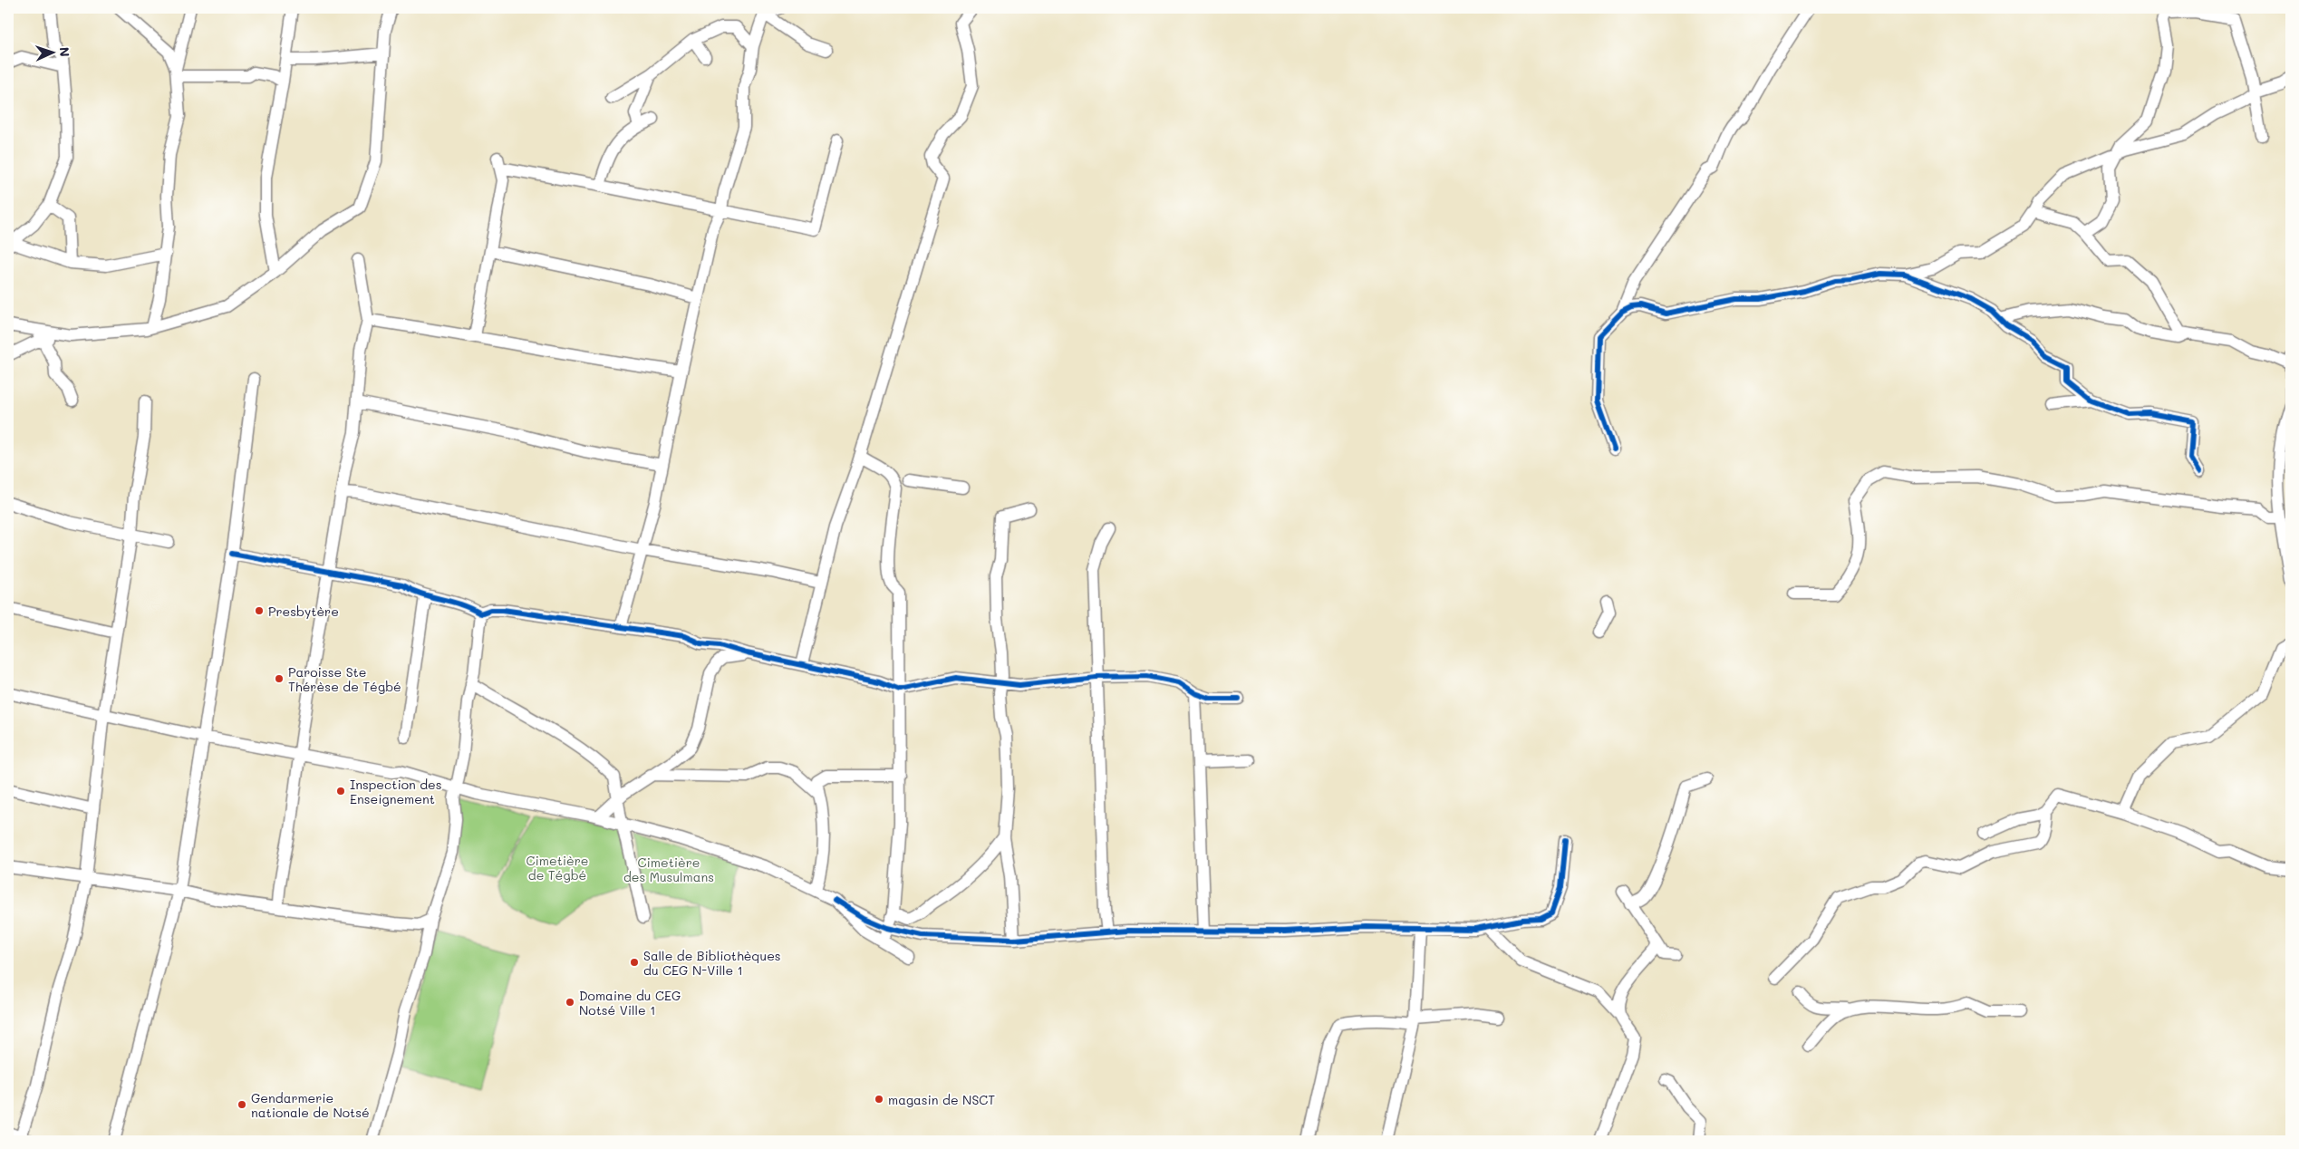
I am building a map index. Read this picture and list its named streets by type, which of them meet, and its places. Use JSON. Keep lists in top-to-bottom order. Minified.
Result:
{"parks":["Cimetière de Tégbé","Cimetière des Musulmans"],"places":["Presbytère","Paroisse Ste Thérèse de Tégbé","Inspection des Enseignement","Salle de Bibliothèques du CEG N-Ville 1","Domaine du CEG Notsé Ville 1","magasin de NSCT","Gendarmerie nationale de Notsé"],"north":"right"}
